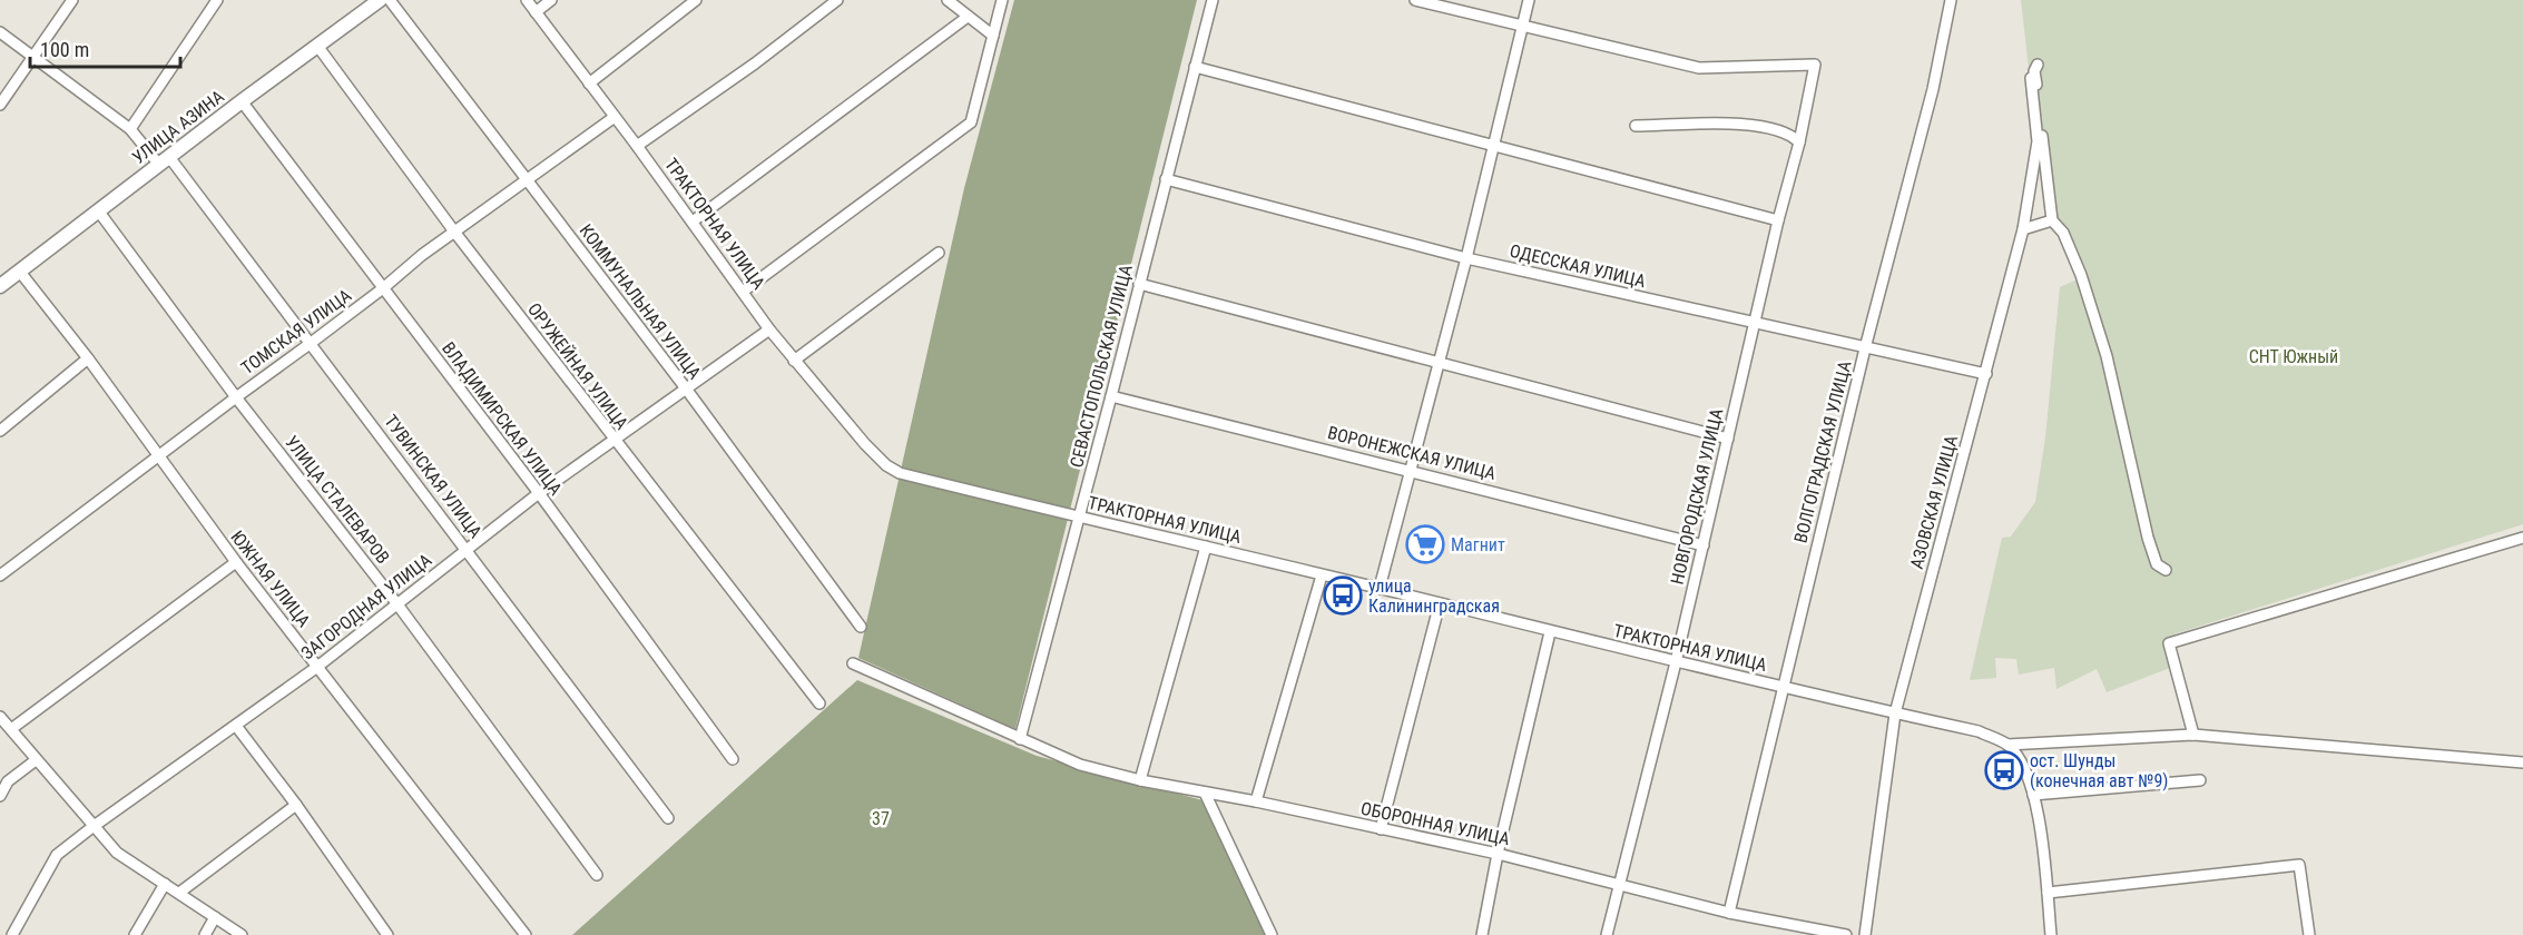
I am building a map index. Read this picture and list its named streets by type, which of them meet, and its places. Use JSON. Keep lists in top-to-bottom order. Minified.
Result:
{"streets":{"main road":["УЛИЦА АЗИНА"],"street":["ТРАКТОРНАЯ УЛИЦА","ОДЕССКАЯ УЛИЦА","КОММУНАЛЬНАЯ УЛИЦА","ТОМСКАЯ УЛИЦА","ОРУЖЕЙНАЯ УЛИЦА","СЕВАСТОПОЛЬСКАЯ УЛИЦА","ВЛАДИМИРСКАЯ УЛИЦА","ВОЛГОГРАДСКАЯ УЛИЦА","ВОРОНЕЖСКАЯ УЛИЦА","ТУВИНСКАЯ УЛИЦА","НОВГОРОДСКАЯ УЛИЦА","УЛИЦА СТАЛЕВАРОВ","АЗОВСКАЯ УЛИЦА","ЮЖНАЯ УЛИЦА","ЗАГОРОДНАЯ УЛИЦА","ОБОРОННАЯ УЛИЦА"]},"crossings":[["УЛИЦА АЗИНА","ОРУЖЕЙНАЯ УЛИЦА"],["УЛИЦА АЗИНА","ВЛАДИМИРСКАЯ УЛИЦА"],["УЛИЦА АЗИНА","ТУВИНСКАЯ УЛИЦА"],["УЛИЦА АЗИНА","УЛИЦА СТАЛЕВАРОВ"],["УЛИЦА АЗИНА","ЮЖНАЯ УЛИЦА"],["ТРАКТОРНАЯ УЛИЦА","ТОМСКАЯ УЛИЦА"],["ТРАКТОРНАЯ УЛИЦА","СЕВАСТОПОЛЬСКАЯ УЛИЦА"],["ТРАКТОРНАЯ УЛИЦА","ВОЛГОГРАДСКАЯ УЛИЦА"],["ТРАКТОРНАЯ УЛИЦА","НОВГОРОДСКАЯ УЛИЦА"],["ТРАКТОРНАЯ УЛИЦА","АЗОВСКАЯ УЛИЦА"],["ТРАКТОРНАЯ УЛИЦА","ЗАГОРОДНАЯ УЛИЦА"],["ОДЕССКАЯ УЛИЦА","СЕВАСТОПОЛЬСКАЯ УЛИЦА"],["ОДЕССКАЯ УЛИЦА","ВОЛГОГРАДСКАЯ УЛИЦА"],["ОДЕССКАЯ УЛИЦА","НОВГОРОДСКАЯ УЛИЦА"],["ОДЕССКАЯ УЛИЦА","АЗОВСКАЯ УЛИЦА"],["КОММУНАЛЬНАЯ УЛИЦА","ТОМСКАЯ УЛИЦА"],["КОММУНАЛЬНАЯ УЛИЦА","ЗАГОРОДНАЯ УЛИЦА"],["ТОМСКАЯ УЛИЦА","ОРУЖЕЙНАЯ УЛИЦА"],["ТОМСКАЯ УЛИЦА","ВЛАДИМИРСКАЯ УЛИЦА"],["ТОМСКАЯ УЛИЦА","ТУВИНСКАЯ УЛИЦА"],["ТОМСКАЯ УЛИЦА","УЛИЦА СТАЛЕВАРОВ"],["ТОМСКАЯ УЛИЦА","ЮЖНАЯ УЛИЦА"],["ОРУЖЕЙНАЯ УЛИЦА","ЗАГОРОДНАЯ УЛИЦА"],["СЕВАСТОПОЛЬСКАЯ УЛИЦА","ВОРОНЕЖСКАЯ УЛИЦА"],["СЕВАСТОПОЛЬСКАЯ УЛИЦА","ОБОРОННАЯ УЛИЦА"],["ВЛАДИМИРСКАЯ УЛИЦА","ЗАГОРОДНАЯ УЛИЦА"],["ВОЛГОГРАДСКАЯ УЛИЦА","ОБОРОННАЯ УЛИЦА"],["ВОРОНЕЖСКАЯ УЛИЦА","НОВГОРОДСКАЯ УЛИЦА"],["ТУВИНСКАЯ УЛИЦА","ЗАГОРОДНАЯ УЛИЦА"],["НОВГОРОДСКАЯ УЛИЦА","ОБОРОННАЯ УЛИЦА"],["УЛИЦА СТАЛЕВАРОВ","ЗАГОРОДНАЯ УЛИЦА"],["ЮЖНАЯ УЛИЦА","ЗАГОРОДНАЯ УЛИЦА"]],"parks":["СНТ Южный","37"],"places":{"supermarket":["Магнит"],"bus stop":["улица Калининградская","ост. Шунды (конечная авт №9)"]},"scale_bar":"100 m"}
